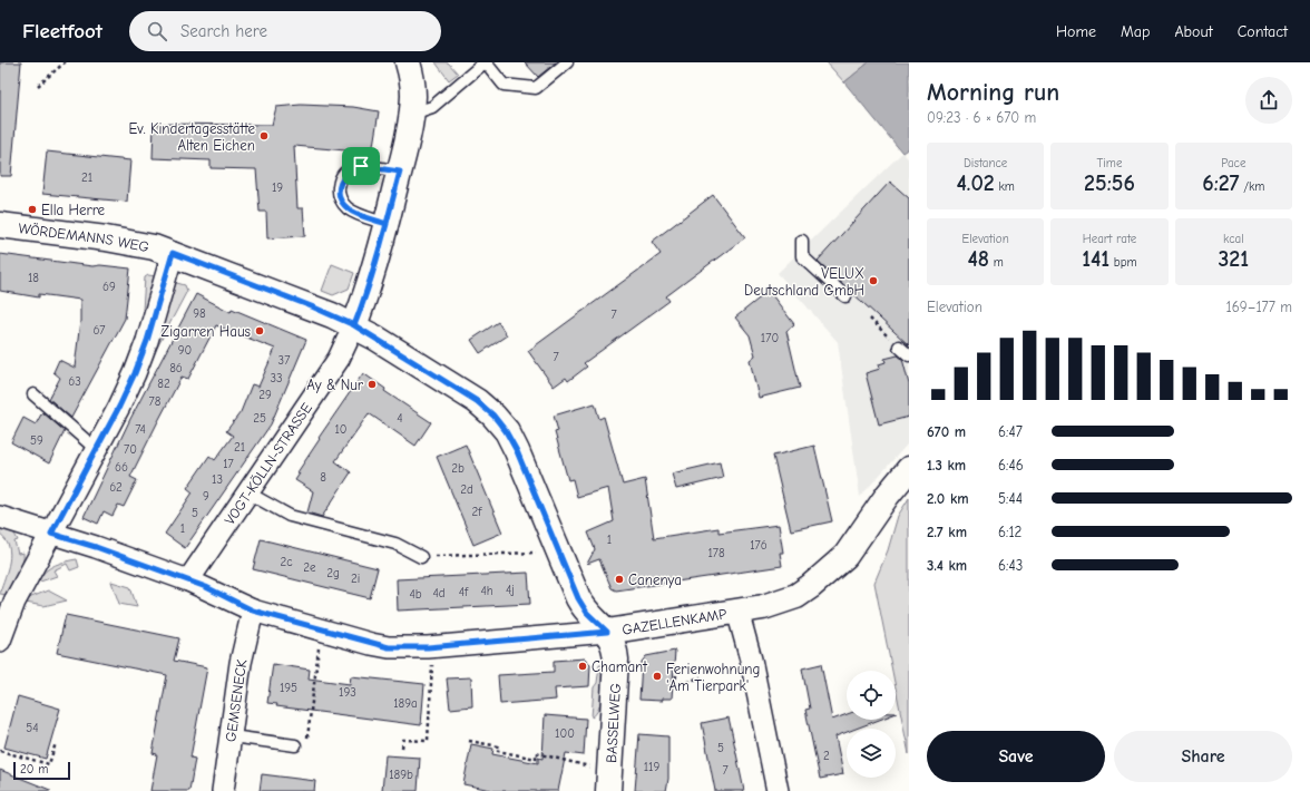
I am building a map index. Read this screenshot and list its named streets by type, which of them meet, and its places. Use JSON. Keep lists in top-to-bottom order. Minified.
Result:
{"streets":{"street":["WÖRDEMANNS WEG","VOGT-KÖLLN-STRASSE","GAZELLENKAMP","GEMSENECK","BASSELWEG"]},"crossings":[["WÖRDEMANNS WEG","VOGT-KÖLLN-STRASSE"],["WÖRDEMANNS WEG","GAZELLENKAMP"],["WÖRDEMANNS WEG","BASSELWEG"],["VOGT-KÖLLN-STRASSE","GAZELLENKAMP"],["GAZELLENKAMP","GEMSENECK"],["GAZELLENKAMP","BASSELWEG"]],"places":["Ev. Kindertagesstätte Alten Eichen","Ella Herre","VELUX Deutschland GmbH","Zigarren Haus","Ay & Nur","Canenya","Chamant","Ferienwohnung 'Am Tierpark'"],"house_numbers":["21","19","18","69","98","7","67","170","90","7","37","86","33","63","82","29","78","25","4","74","10","59","21","70","17","66","2b","8","13","62","2d","9","2f","5","1","1","176","178","2c","2e","2g","2i","4j","4h","4f","4d","4b","195","193","189a","54","100","5","2","119","7","189b"],"scale_bar":"20 m","page":{"header":"Fleetfoot","search":"Search here","nav":["Home","Map","About","Contact"],"heading":["Morning run","09:23 · 6 × 670 m"],"stats":[["Distance","4.02 km"],["Time","25:56"],["Pace","6:27 /km"],["Elevation","48 m"],["Heart rate","141 bpm"],["kcal","321"]],"chart":["Elevation","169–177 m"],"list":[{"name":"670 m","note":"6:47"},{"name":"1.3 km","note":"6:46"},{"name":"2.0 km","note":"5:44"},{"name":"2.7 km","note":"6:12"},{"name":"3.4 km","note":"6:43"}],"buttons":["Save","Share"],"scale":"20 m"}}
